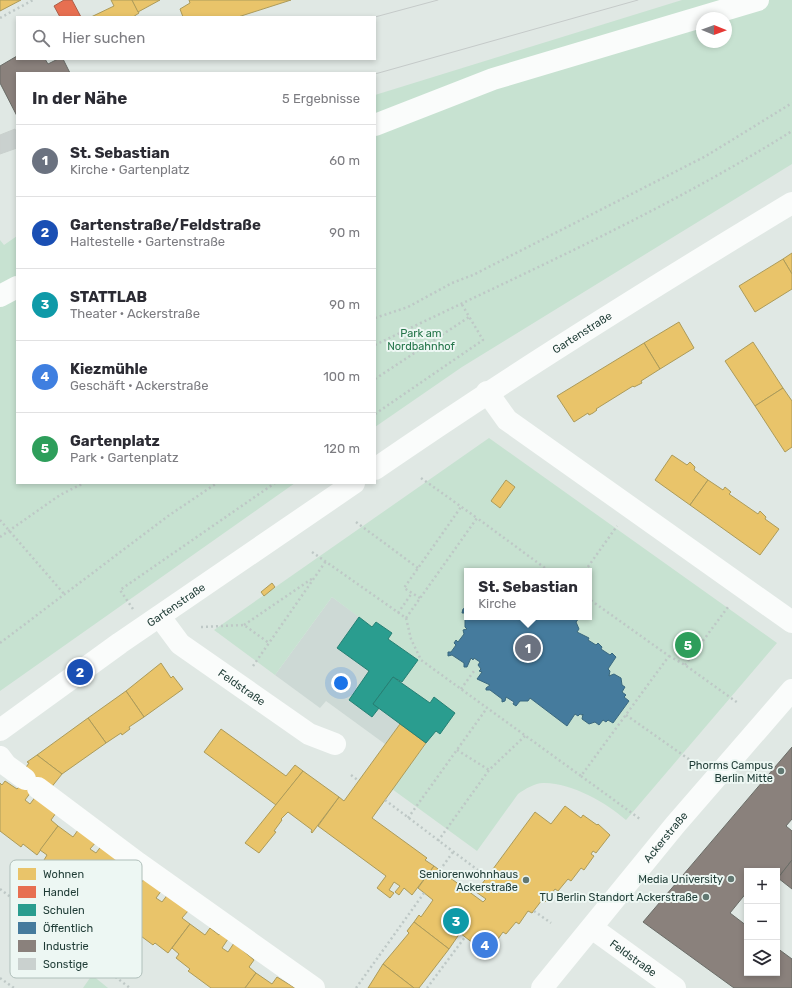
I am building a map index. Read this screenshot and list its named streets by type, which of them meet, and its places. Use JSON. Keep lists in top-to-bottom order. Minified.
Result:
{"streets":{"street":["Gartenstraße","Feldstraße","Ackerstraße"]},"crossings":[["Gartenstraße","Feldstraße"],["Feldstraße","Ackerstraße"]],"parks":["Park am Nordbahnhof"],"places":["Phorms Campus Berlin Mitte","Media University","Seniorenwohnhaus Ackerstraße","TU Berlin Standort Ackerstraße"],"legend":["Wohnen","Handel","Schulen","Öffentlich","Industrie","Sonstige"],"north":"right","page":{"search":"Hier suchen","heading":["In der Nähe","5 Ergebnisse"],"list":[{"mark":"1","name":"St. Sebastian","note":"Kirche · Gartenplatz","value":"60 m"},{"mark":"2","name":"Gartenstraße/Feldstraße","note":"Haltestelle · Gartenstraße","value":"90 m"},{"mark":"3","name":"STATTLAB","note":"Theater · Ackerstraße","value":"90 m"},{"mark":"4","name":"Kiezmühle","note":"Geschäft · Ackerstraße","value":"100 m"},{"mark":"5","name":"Gartenplatz","note":"Park · Gartenplatz","value":"120 m"}],"popup":["St. Sebastian","Kirche"],"pins":["5","1","2","3","4"],"map_buttons":["+","−"]}}
